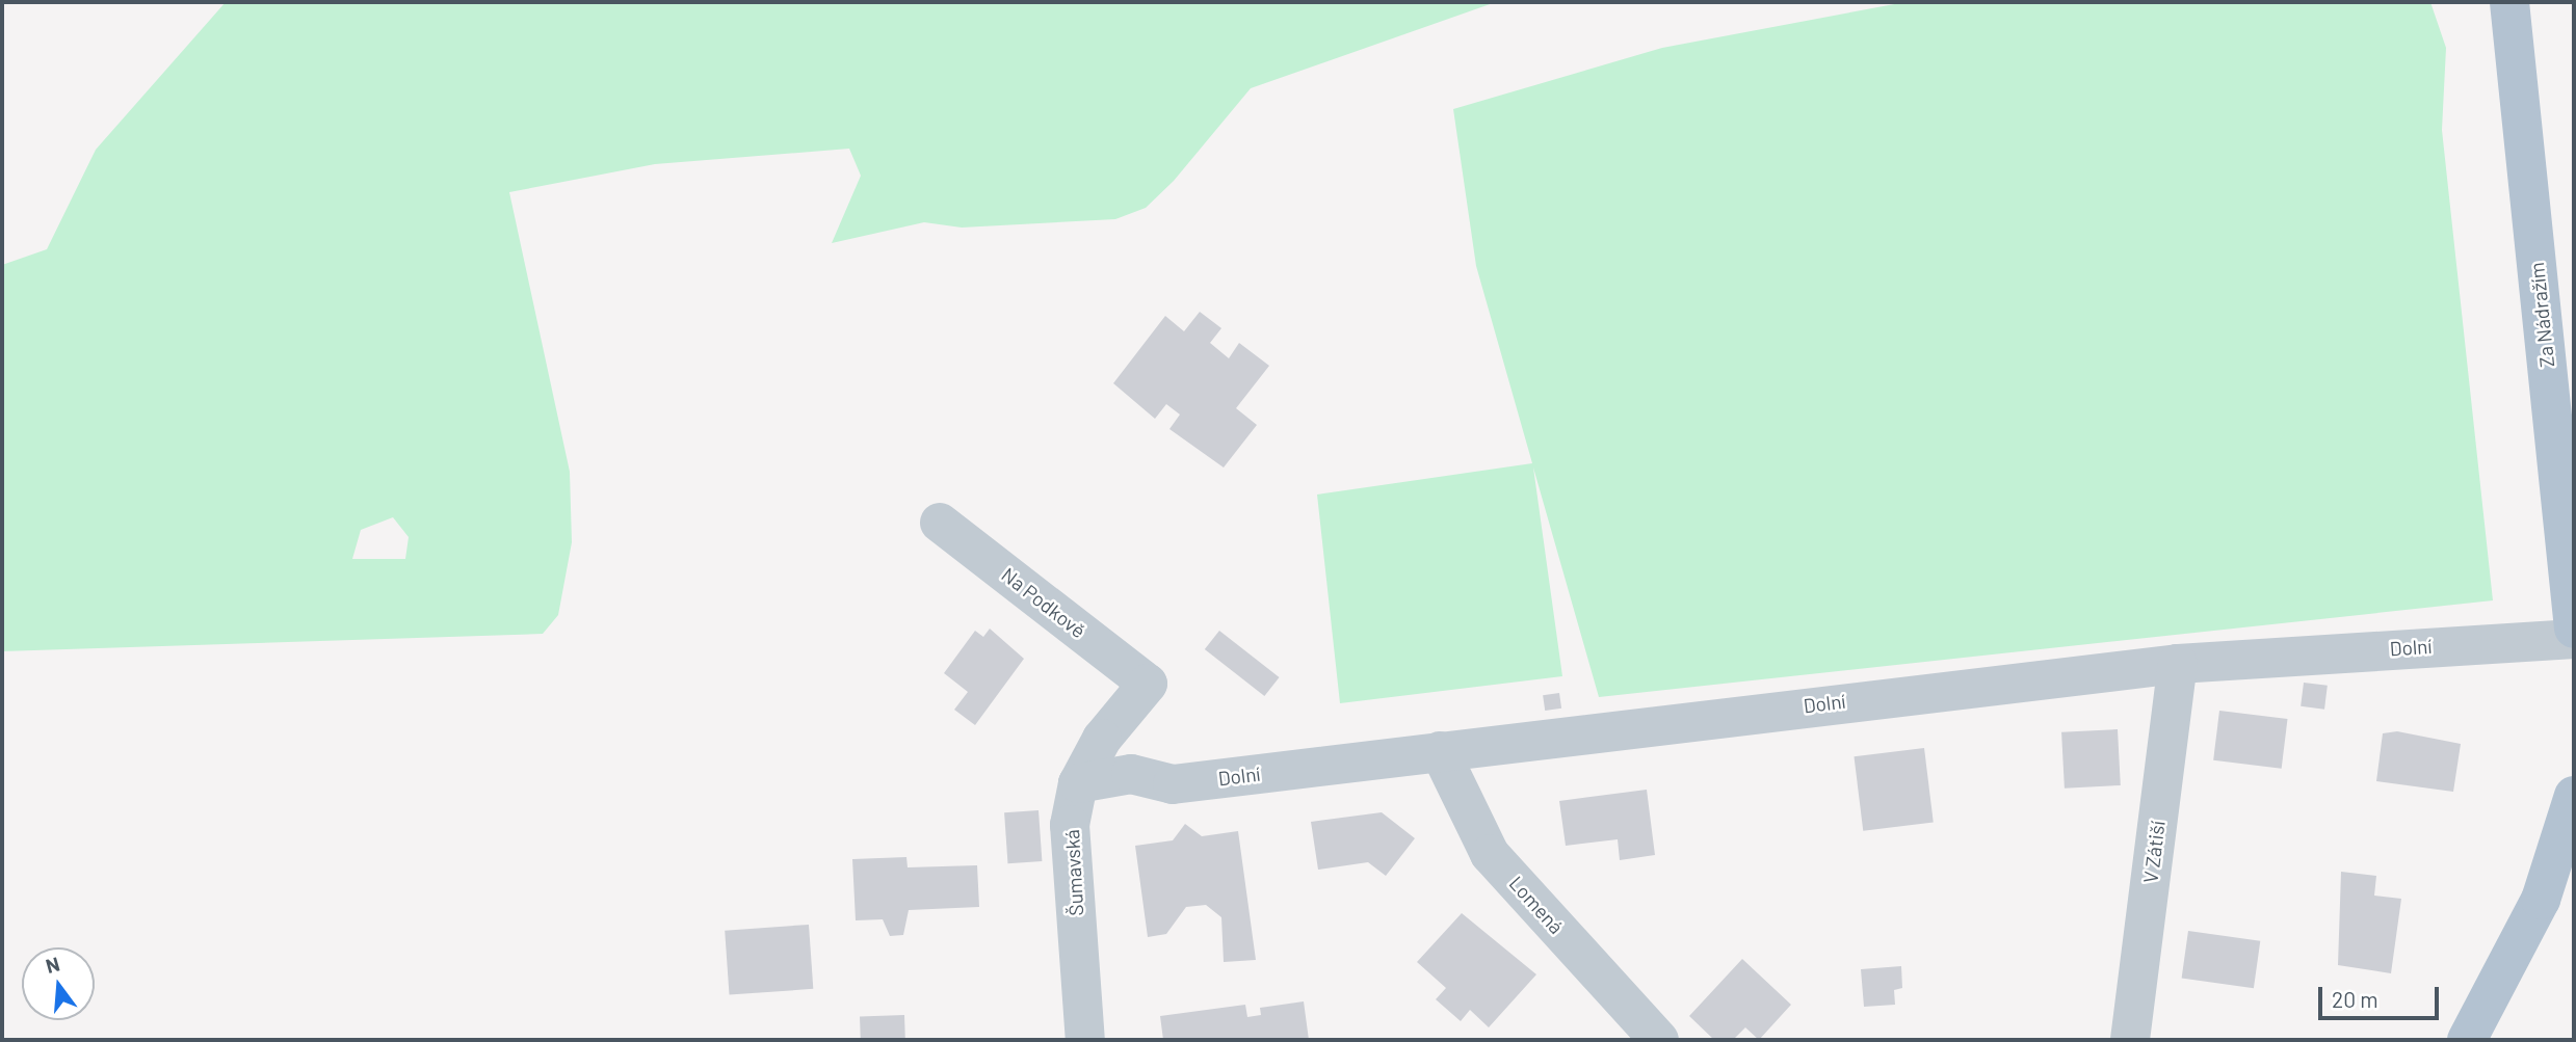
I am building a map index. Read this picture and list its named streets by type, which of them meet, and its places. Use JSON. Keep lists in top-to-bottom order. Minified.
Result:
{"streets":{"main road":["Za Nádražím"],"street":["Na Podkově","Dolní","V Zátiší","Šumavská","Lomená"]},"crossings":[["Na Podkově","Šumavská"],["Dolní","V Zátiší"],["Dolní","Šumavská"],["Dolní","Lomená"]],"scale_bar":"20 m","north":"top"}
